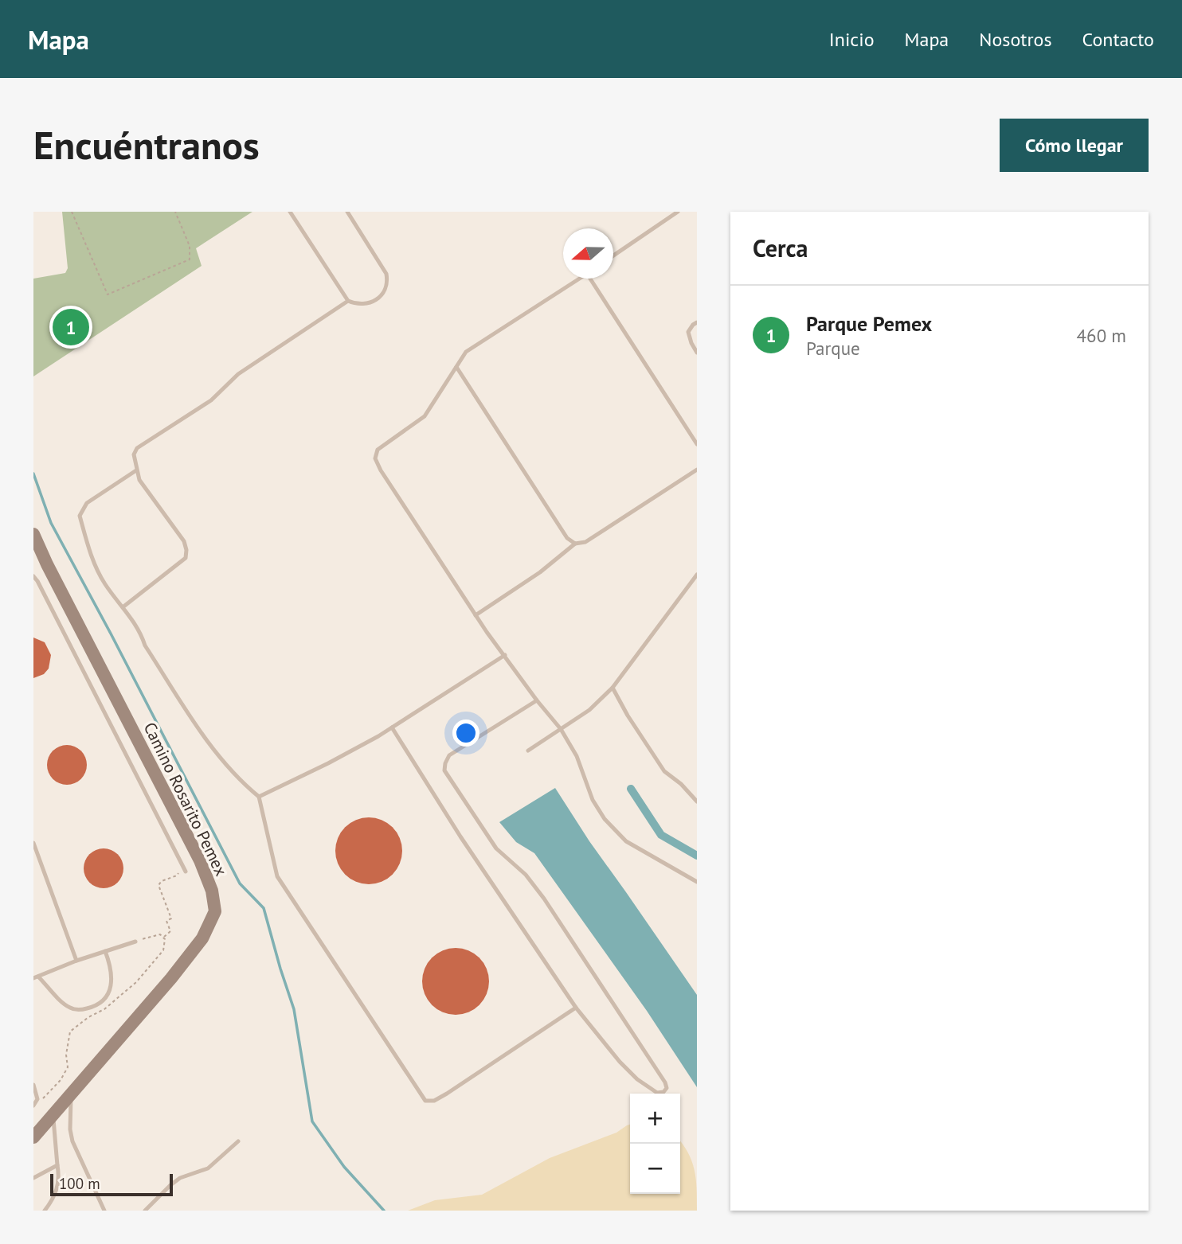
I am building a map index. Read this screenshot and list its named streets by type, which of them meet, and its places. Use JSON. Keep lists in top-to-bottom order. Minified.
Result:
{"streets":{"street":["Camino Rosarito Pemex"]},"scale_bar":"100 m","north":"left","page":{"header":"Mapa","nav":["Inicio","Mapa","Nosotros","Contacto"],"buttons":"Cómo llegar","title":"Encuéntranos","heading":"Cerca","list":[{"mark":"1","name":"Parque Pemex","note":"Parque","value":"460 m"}],"pins":"1","map_buttons":["+","−"],"scale":"100 m"}}
